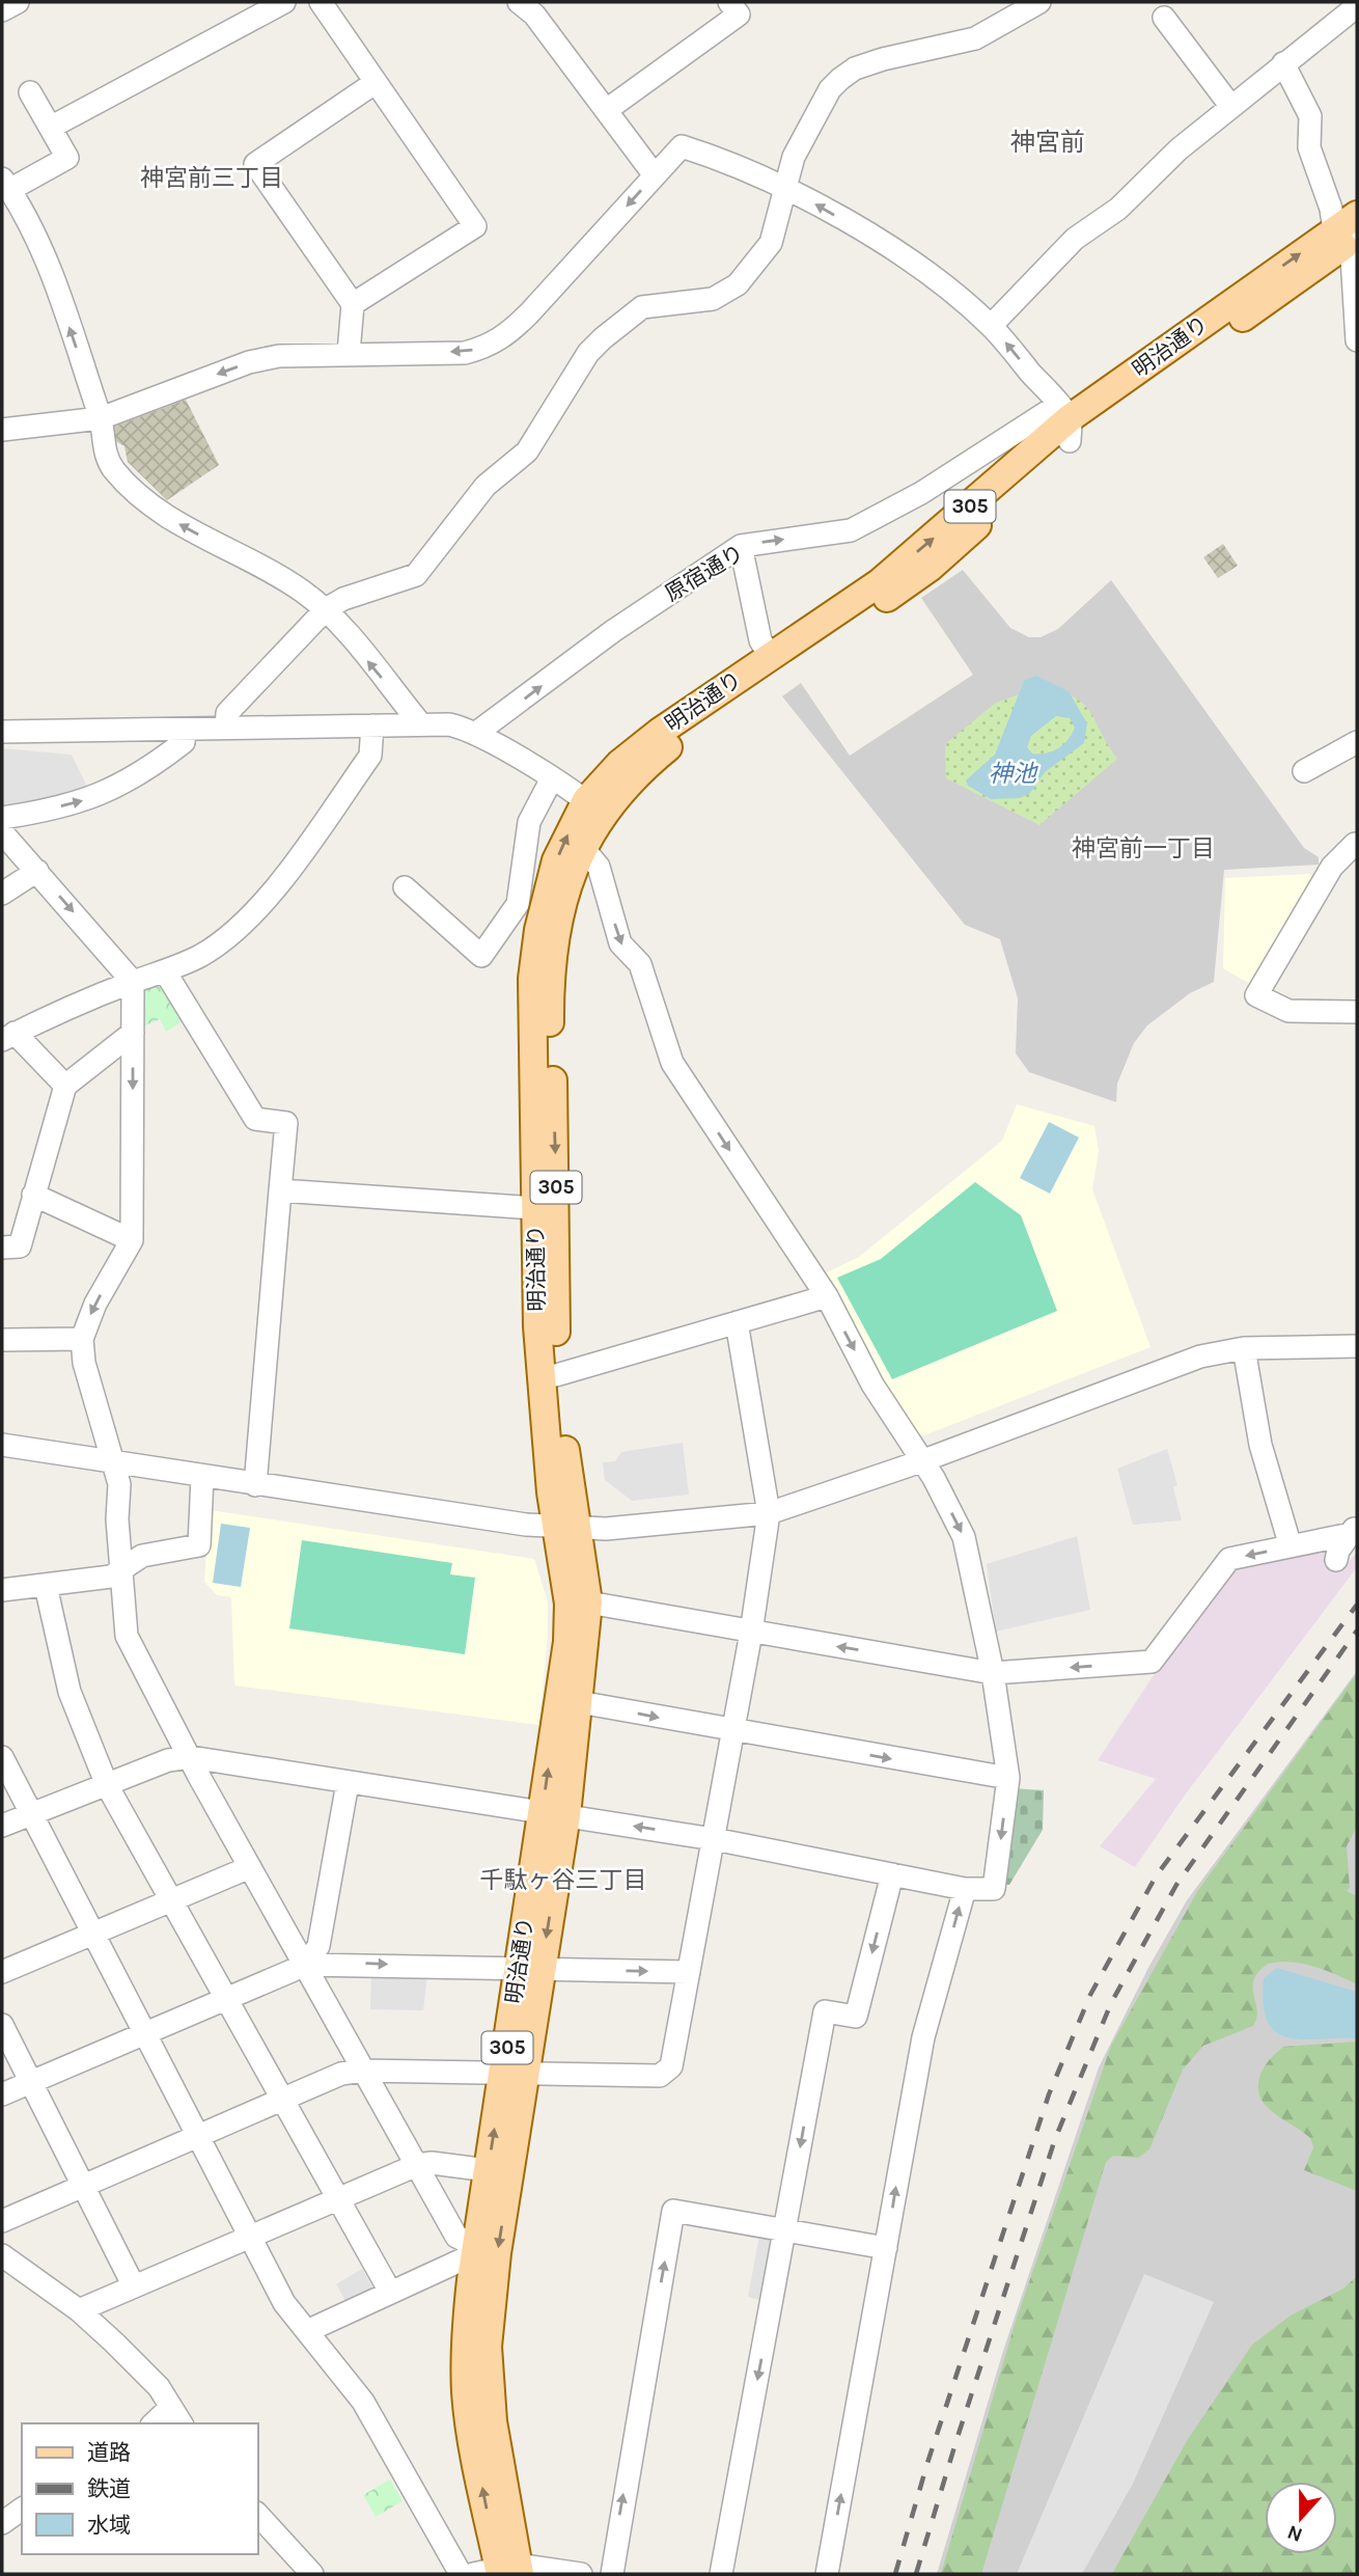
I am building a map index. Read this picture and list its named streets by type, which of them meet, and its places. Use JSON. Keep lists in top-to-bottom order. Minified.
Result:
{"streets":{"main road":["明治通り","305"],"street":["原宿通り"]},"crossings":[["明治通り","原宿通り"]],"districts":["神宮前","神宮前三丁目","神宮前一丁目","千駄ヶ谷三丁目"],"water":["神池"],"legend":["道路","鉄道","水域"],"north":"bottom"}
